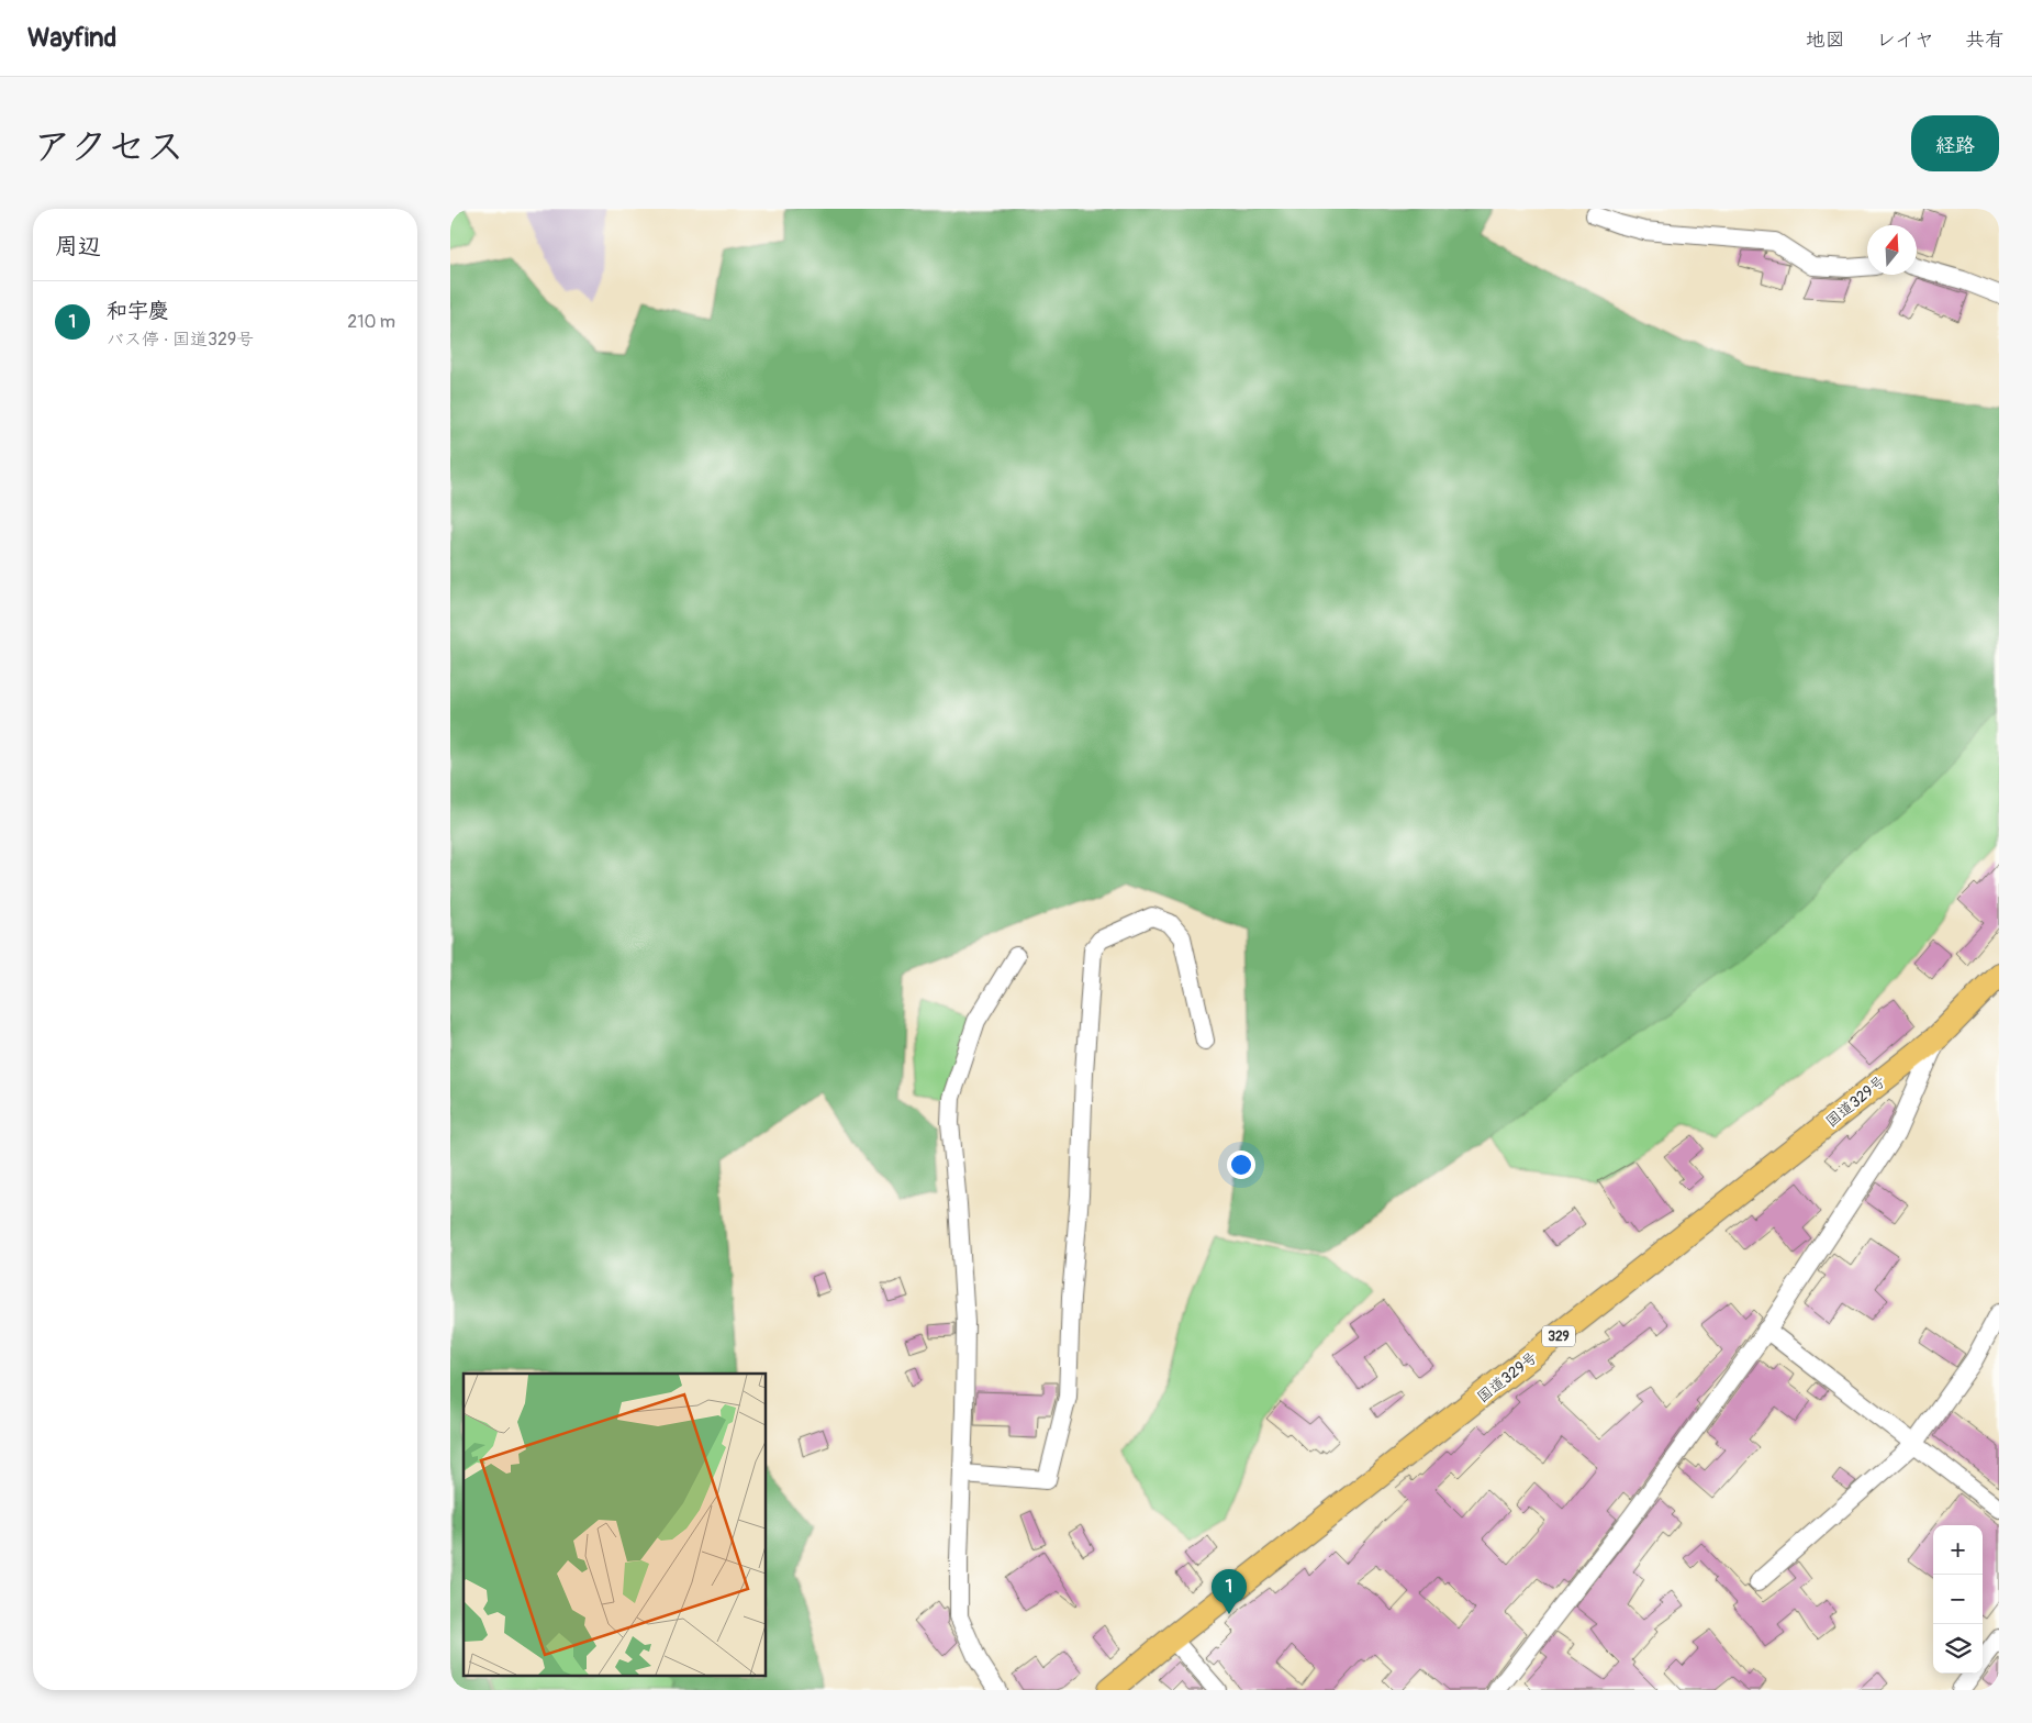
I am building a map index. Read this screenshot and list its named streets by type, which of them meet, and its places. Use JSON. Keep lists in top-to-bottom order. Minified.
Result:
{"streets":{"highway":["国道329号","329"]},"north":"top","page":{"header":"Wayfind","nav":["地図","レイヤ","共有"],"title":"アクセス","buttons":"経路","heading":"周辺","list":[{"mark":"1","name":"和宇慶","note":"バス停 · 国道329号","value":"210 m"}],"map_buttons":["+","−"],"pins":"1"}}
